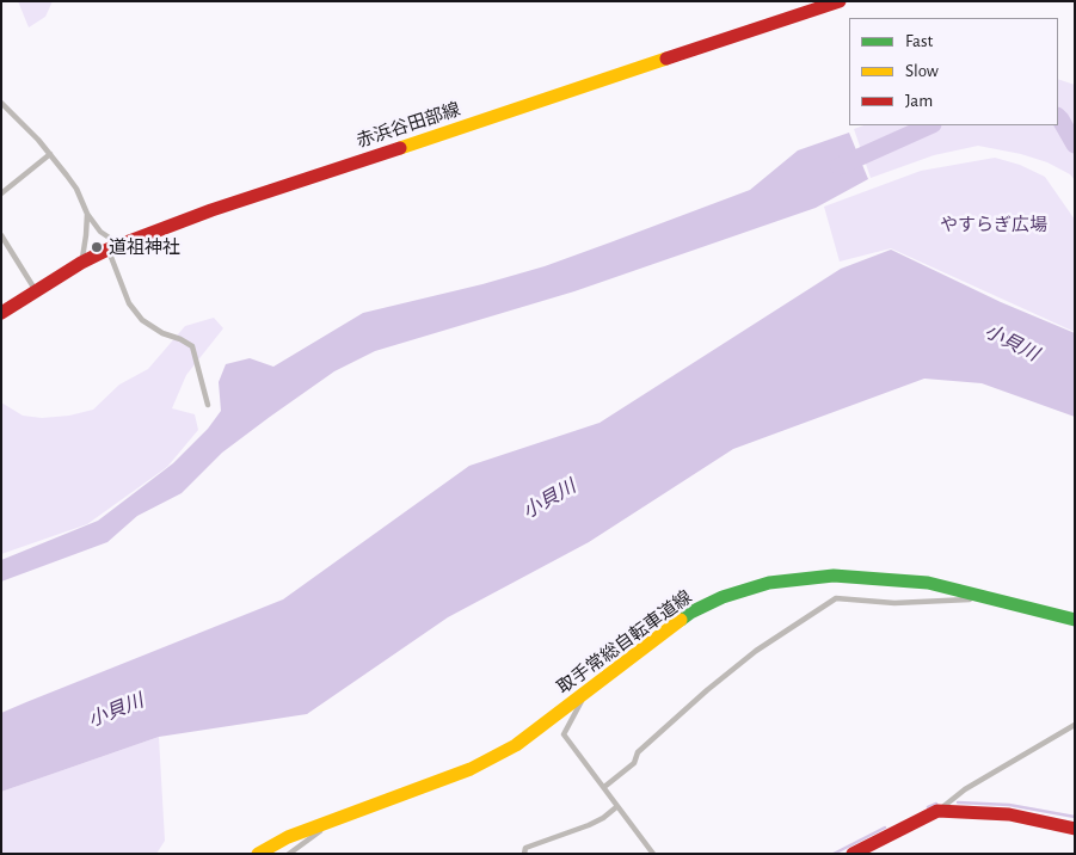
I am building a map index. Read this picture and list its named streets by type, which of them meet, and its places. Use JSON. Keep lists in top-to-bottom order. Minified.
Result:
{"streets":{"street":["赤浜谷田部線","取手常総自転車道線"]},"water":["小貝川"],"parks":["やすらぎ広場"],"places":["道祖神社"],"legend":["Fast","Slow","Jam"]}
